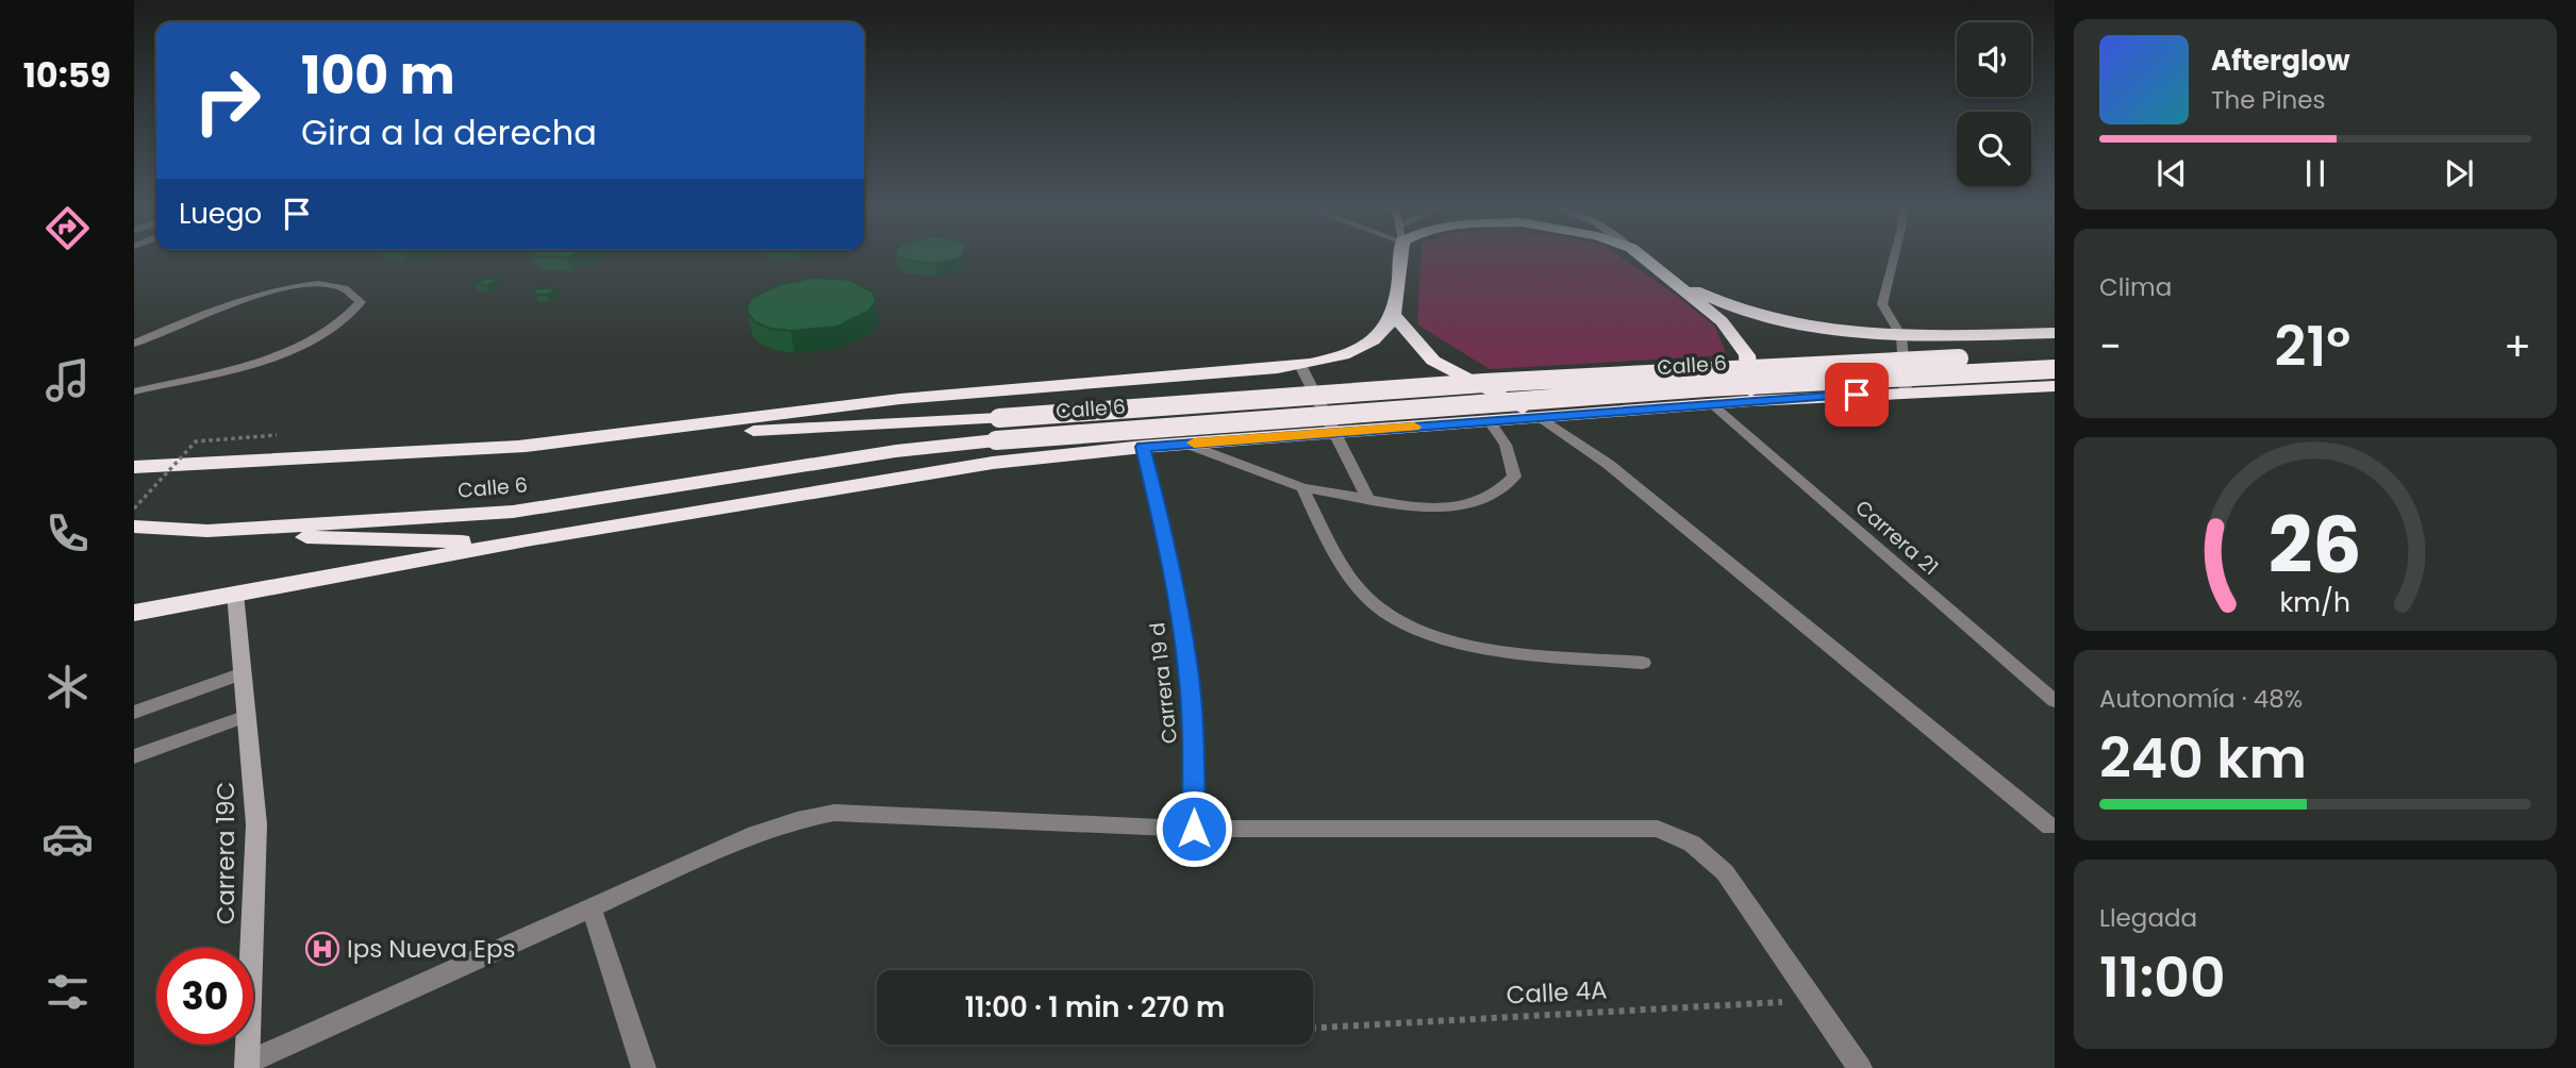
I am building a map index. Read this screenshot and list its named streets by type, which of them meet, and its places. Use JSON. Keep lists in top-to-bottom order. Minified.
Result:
{"streets":{"highway":["Calle 6"],"main road":["Carrera 19C"],"street":["Carrera 21","Carrera 19 d"],"path":["Calle 4A"]},"places":{"hospital":["Ips Nueva Eps"]},"page":{"tabs":"10:59","turn":["100 m","Gira a la derecha"],"song":["Afterglow","The Pines"],"then":"Luego","tile":["Clima",["Autonomía · 48%","240 km"],["Llegada","11:00"]],"heat":["−","21°","+"],"limit":"30","trip":"11:00 · 1 min · 270 m","gauge":["26","km/h"]}}
